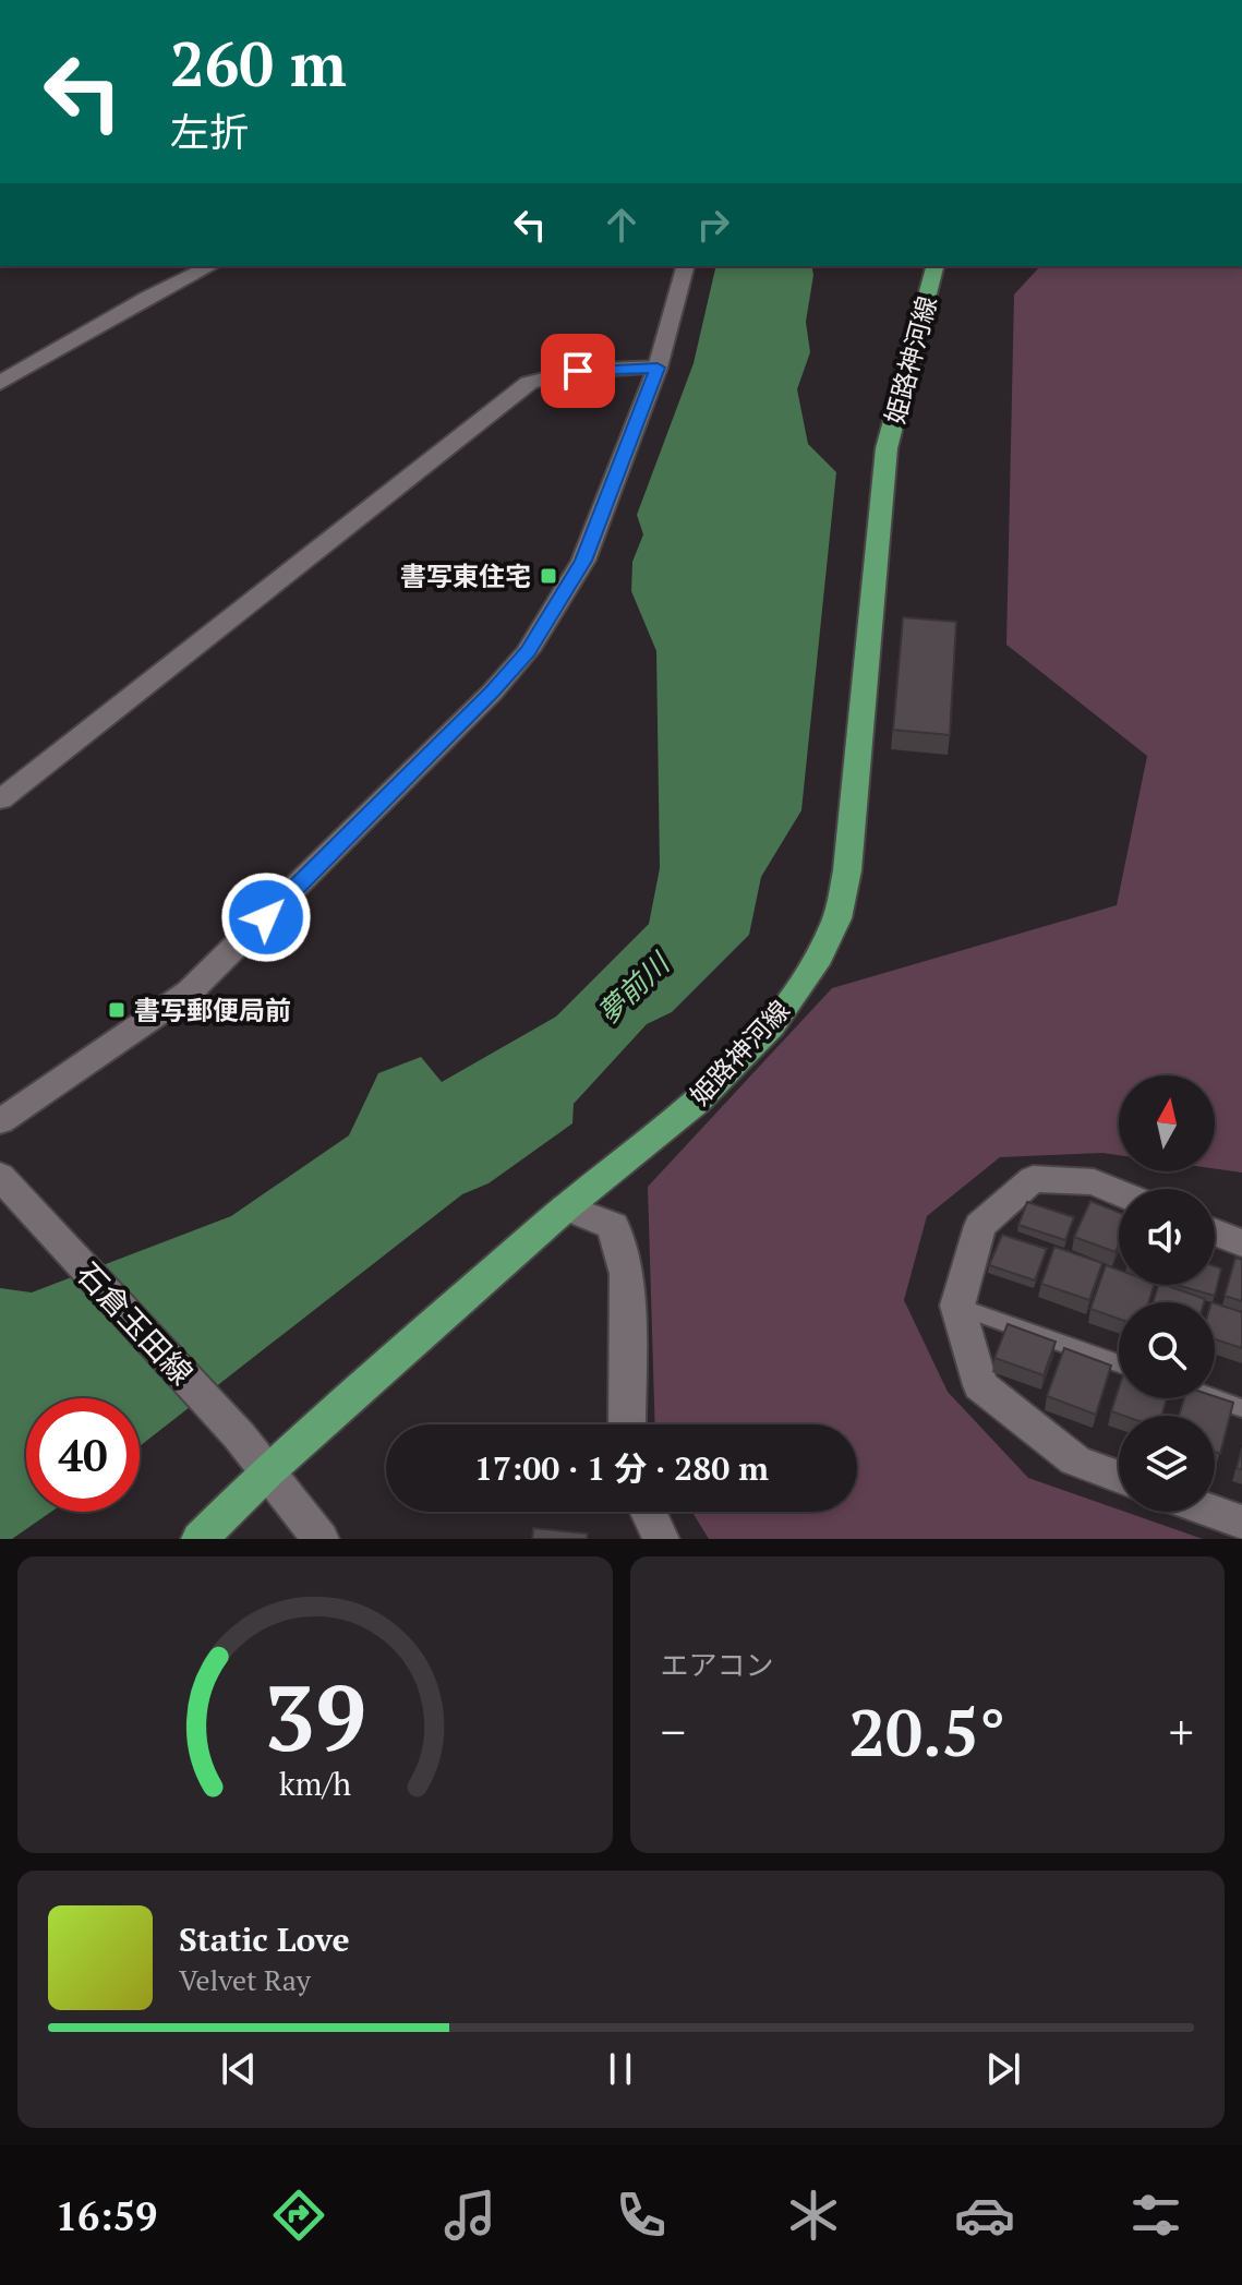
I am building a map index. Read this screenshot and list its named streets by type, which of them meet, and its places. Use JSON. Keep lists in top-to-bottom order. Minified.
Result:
{"streets":{"main road":["姫路神河線"],"street":["石倉玉田線"]},"crossings":[["姫路神河線","石倉玉田線"]],"water":["夢前川"],"places":{"transit":["書写東住宅","書写郵便局前"]},"north":"top","page":{"turn":["260 m","左折"],"limit":"40","trip":"17:00 · 1 分 · 280 m","tile":"エアコン","heat":["−","20.5°","+"],"song":["Static Love","Velvet Ray"],"tabs":"16:59","gauge":["39","km/h"]}}
